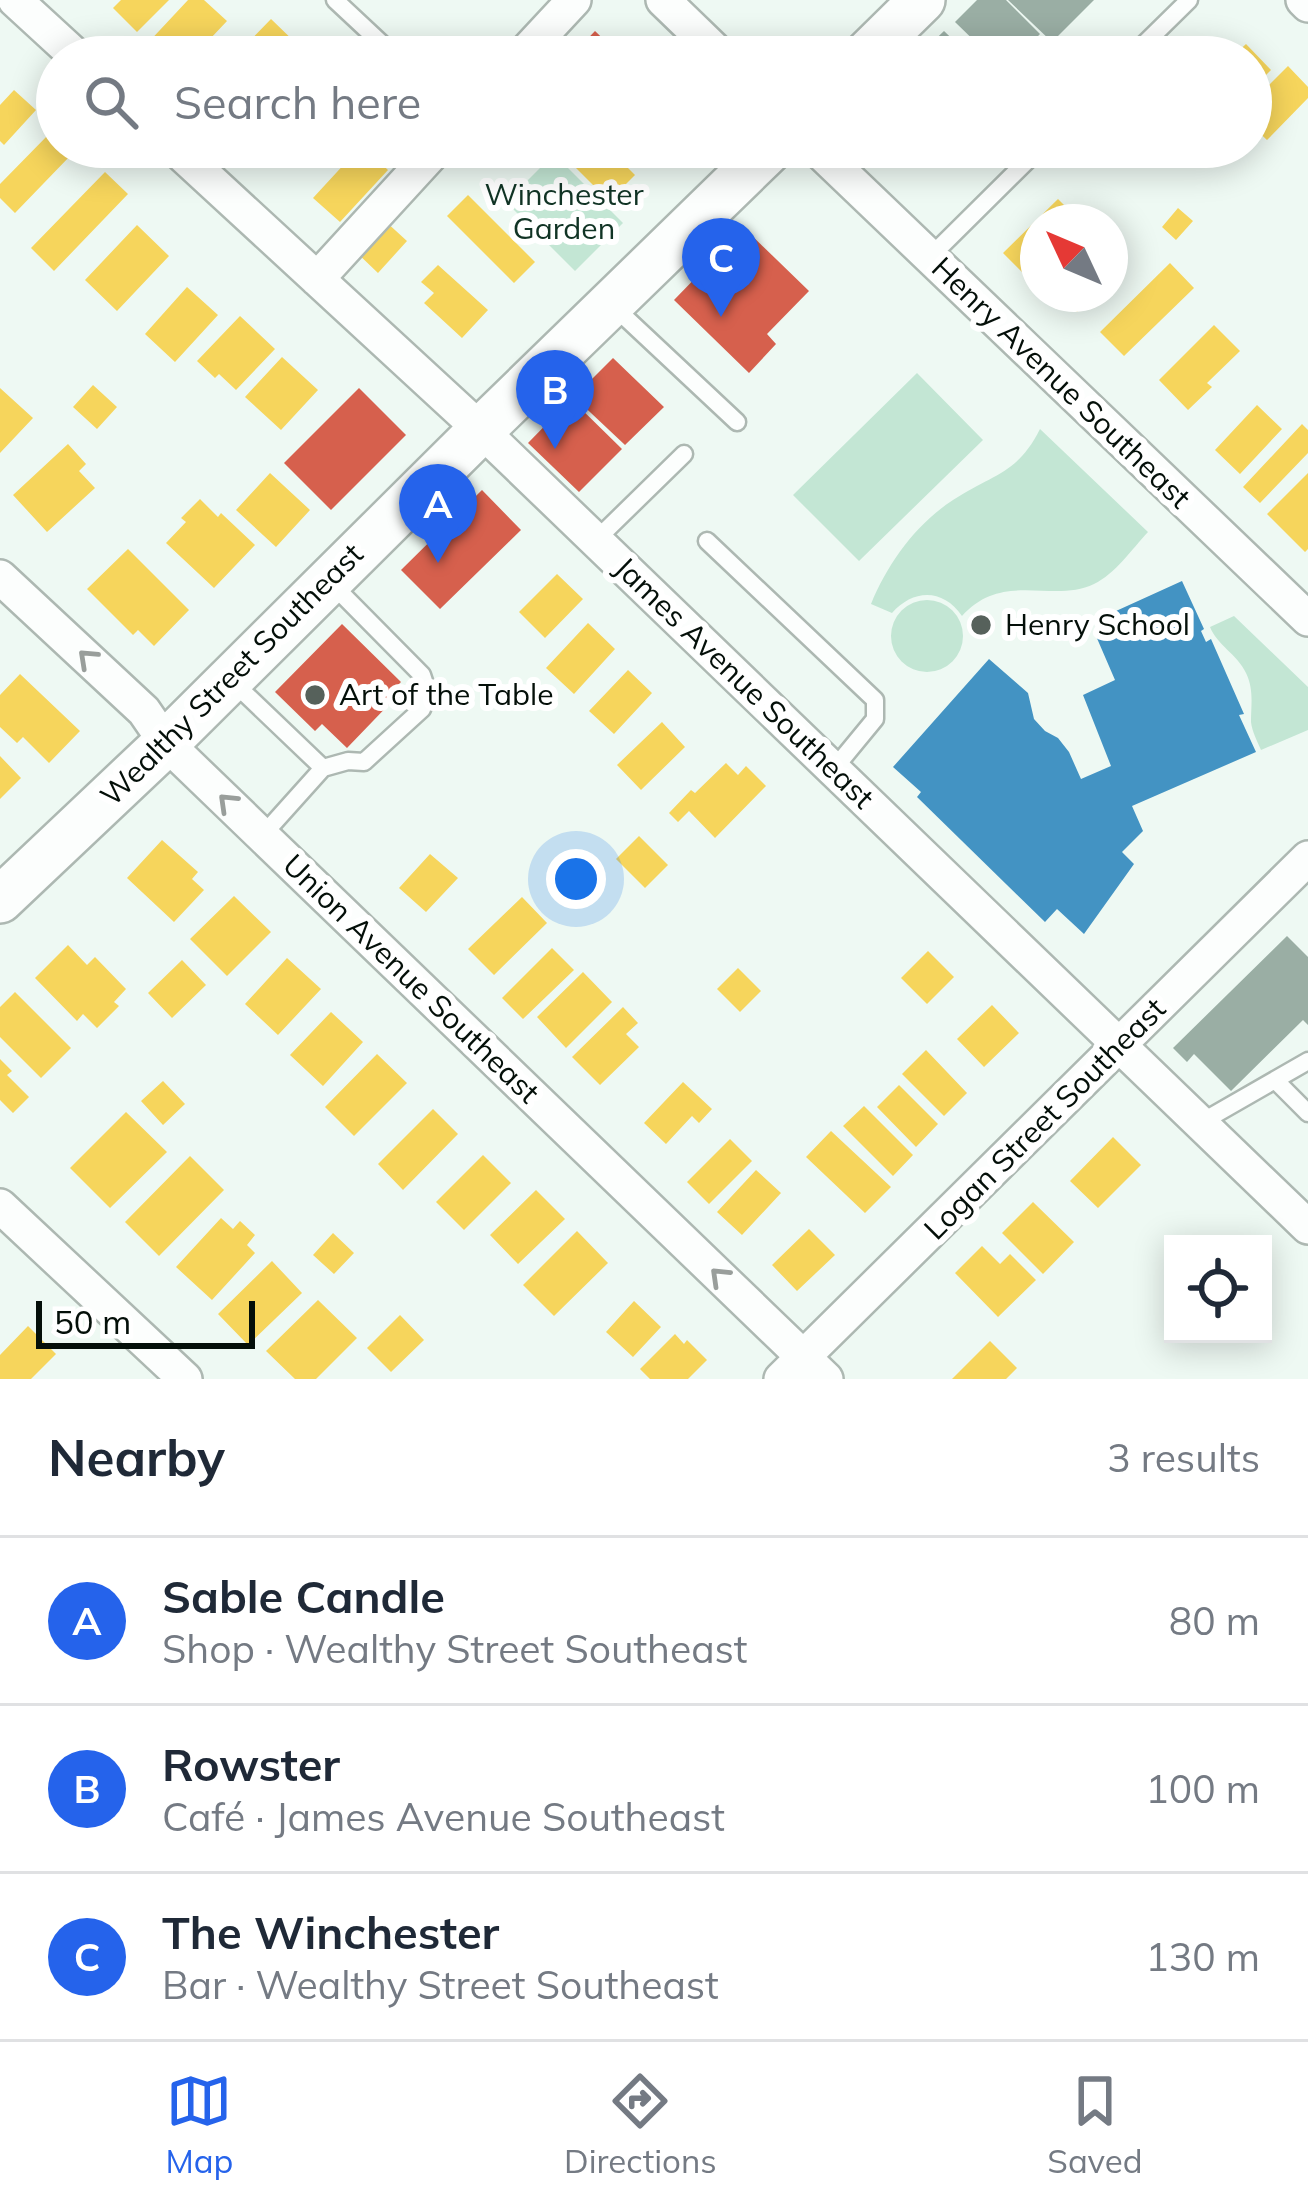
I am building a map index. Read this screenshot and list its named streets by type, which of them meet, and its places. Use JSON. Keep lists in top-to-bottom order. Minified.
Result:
{"streets":{"main road":["Wealthy Street Southeast"],"street":["Henry Avenue Southeast","James Avenue Southeast","Union Avenue Southeast","Logan Street Southeast"]},"crossings":[["Wealthy Street Southeast","James Avenue Southeast"],["Wealthy Street Southeast","Union Avenue Southeast"],["James Avenue Southeast","Logan Street Southeast"],["Union Avenue Southeast","Logan Street Southeast"]],"one_way":["Union Avenue Southeast"],"parks":["Winchester Garden"],"places":["Henry School","Art of the Table"],"scale_bar":"50 m","north":"top left","page":{"search":"Search here","pins":["C","B","A"],"scale":"50 m","heading":["Nearby","3 results"],"list":[{"mark":"A","name":"Sable Candle","note":"Shop · Wealthy Street Southeast","value":"80 m"},{"mark":"B","name":"Rowster","note":"Café · James Avenue Southeast","value":"100 m"},{"mark":"C","name":"The Winchester","note":"Bar · Wealthy Street Southeast","value":"130 m"}],"nav":["Map","Directions","Saved"]}}
